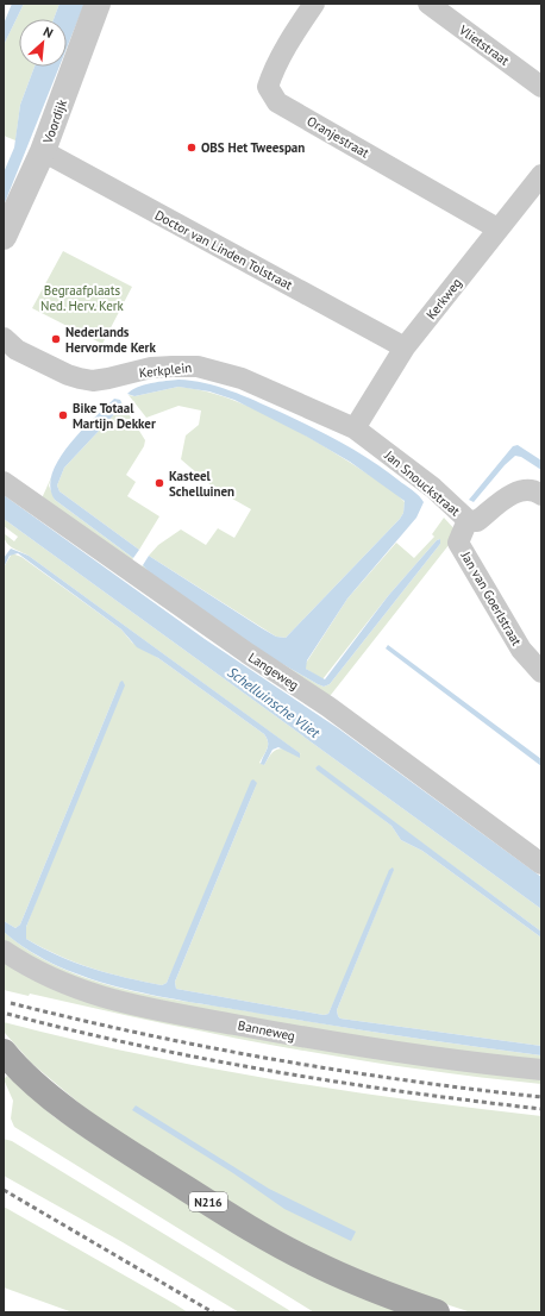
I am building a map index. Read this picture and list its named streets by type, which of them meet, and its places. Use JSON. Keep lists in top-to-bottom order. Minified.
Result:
{"streets":{"main road":["N216"],"street":["Vlietstraat","Voordijk","Oranjestraat","Doctor van Linden Tolstraat","Kerkweg","Kerkplein","Jan Snouckstraat","Jan van Goerlstraat","Langeweg","Banneweg"]},"crossings":[["Voordijk","Doctor van Linden Tolstraat"],["Oranjestraat","Kerkweg"],["Doctor van Linden Tolstraat","Kerkweg"],["Kerkweg","Kerkplein"],["Kerkweg","Jan Snouckstraat"],["Kerkplein","Jan Snouckstraat"],["Jan Snouckstraat","Jan van Goerlstraat"]],"water":["Schelluinsche Vliet"],"parks":["Begraafplaats Ned. Herv. Kerk"],"places":["OBS Het Tweespan","Nederlands Hervormde Kerk","Bike Totaal Martijn Dekker","Kasteel Schelluinen"],"north":"top right"}
